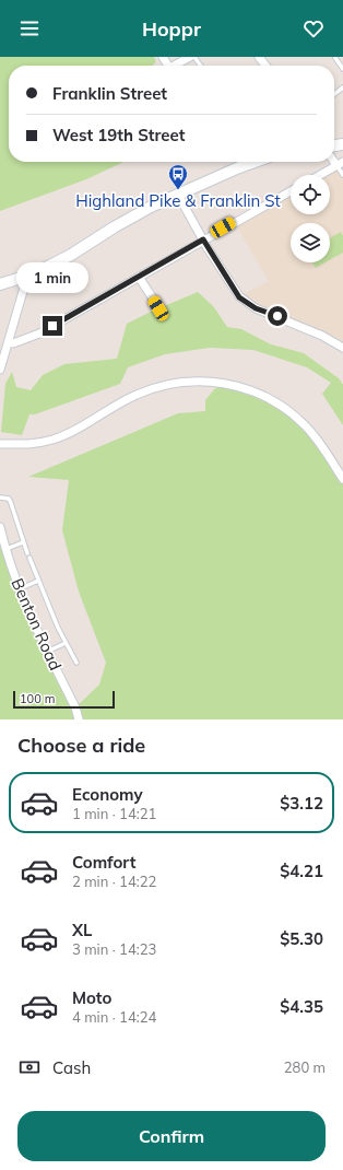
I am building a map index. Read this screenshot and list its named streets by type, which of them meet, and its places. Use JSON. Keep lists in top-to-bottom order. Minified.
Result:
{"streets":{"street":["Benton Road"]},"places":{"bus stop":["Highland Pike & Franklin St"]},"scale_bar":"100 m","page":{"header":"Hoppr","banner":["Franklin Street","West 19th Street"],"bubble":"1 min","scale":"100 m","heading":"Choose a ride","list":[{"name":"Economy","note":"1 min · 14:21","value":"$3.12"},{"name":"Comfort","note":"2 min · 14:22","value":"$4.21"},{"name":"XL","note":"3 min · 14:23","value":"$5.30"},{"name":"Moto","note":"4 min · 14:24","value":"$4.35"}],"pay":["Cash","280 m"],"buttons":"Confirm"}}
